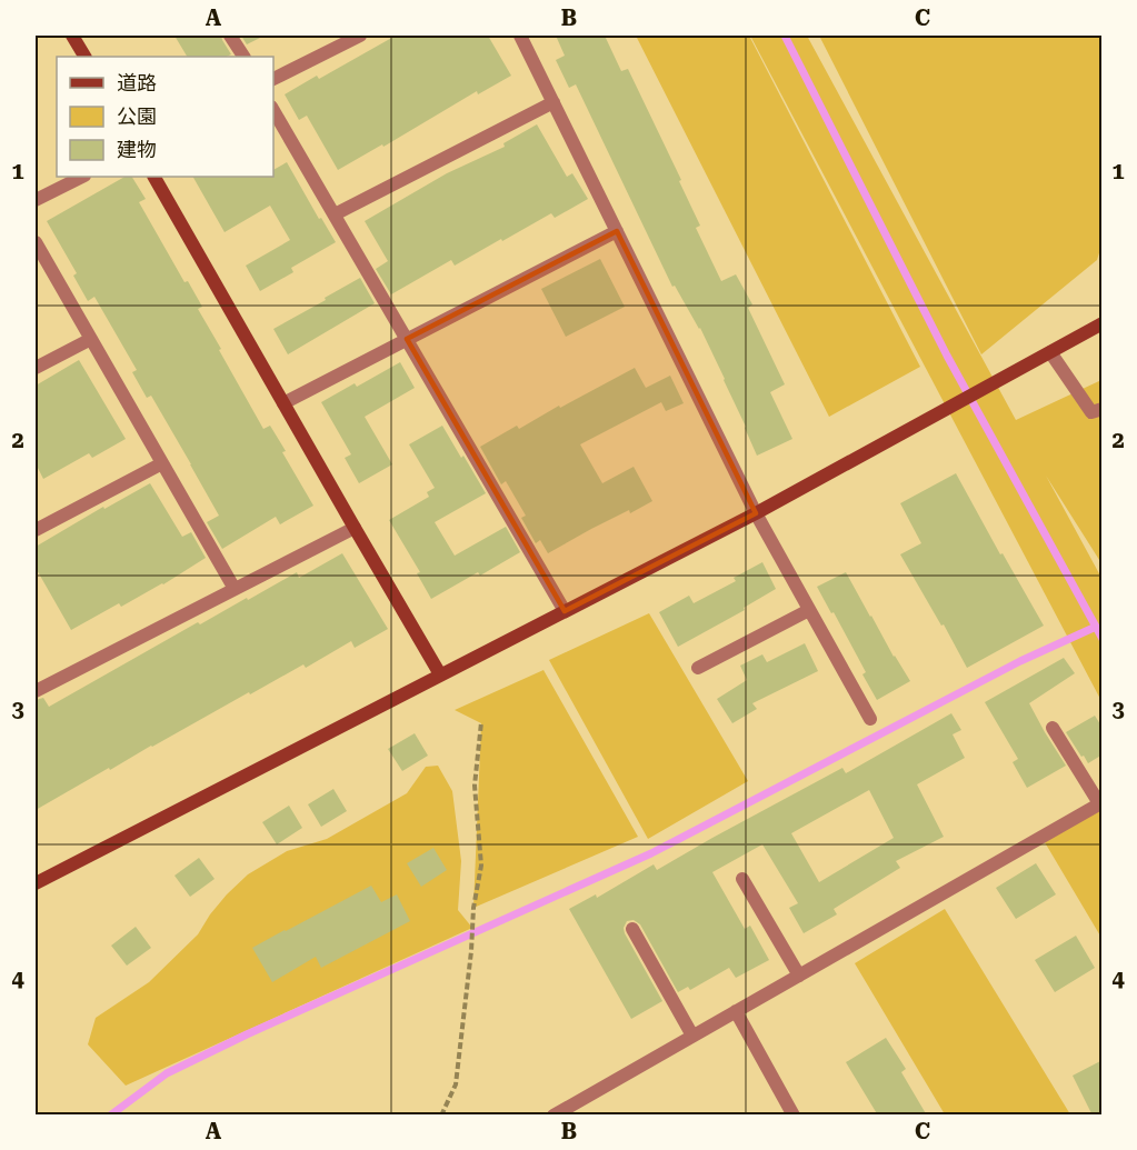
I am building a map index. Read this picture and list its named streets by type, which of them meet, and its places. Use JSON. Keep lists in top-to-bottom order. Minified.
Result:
{"legend":["道路","公園","建物"],"grid":{"columns":["A","B","C"],"rows":["1","2","3","4"]}}
